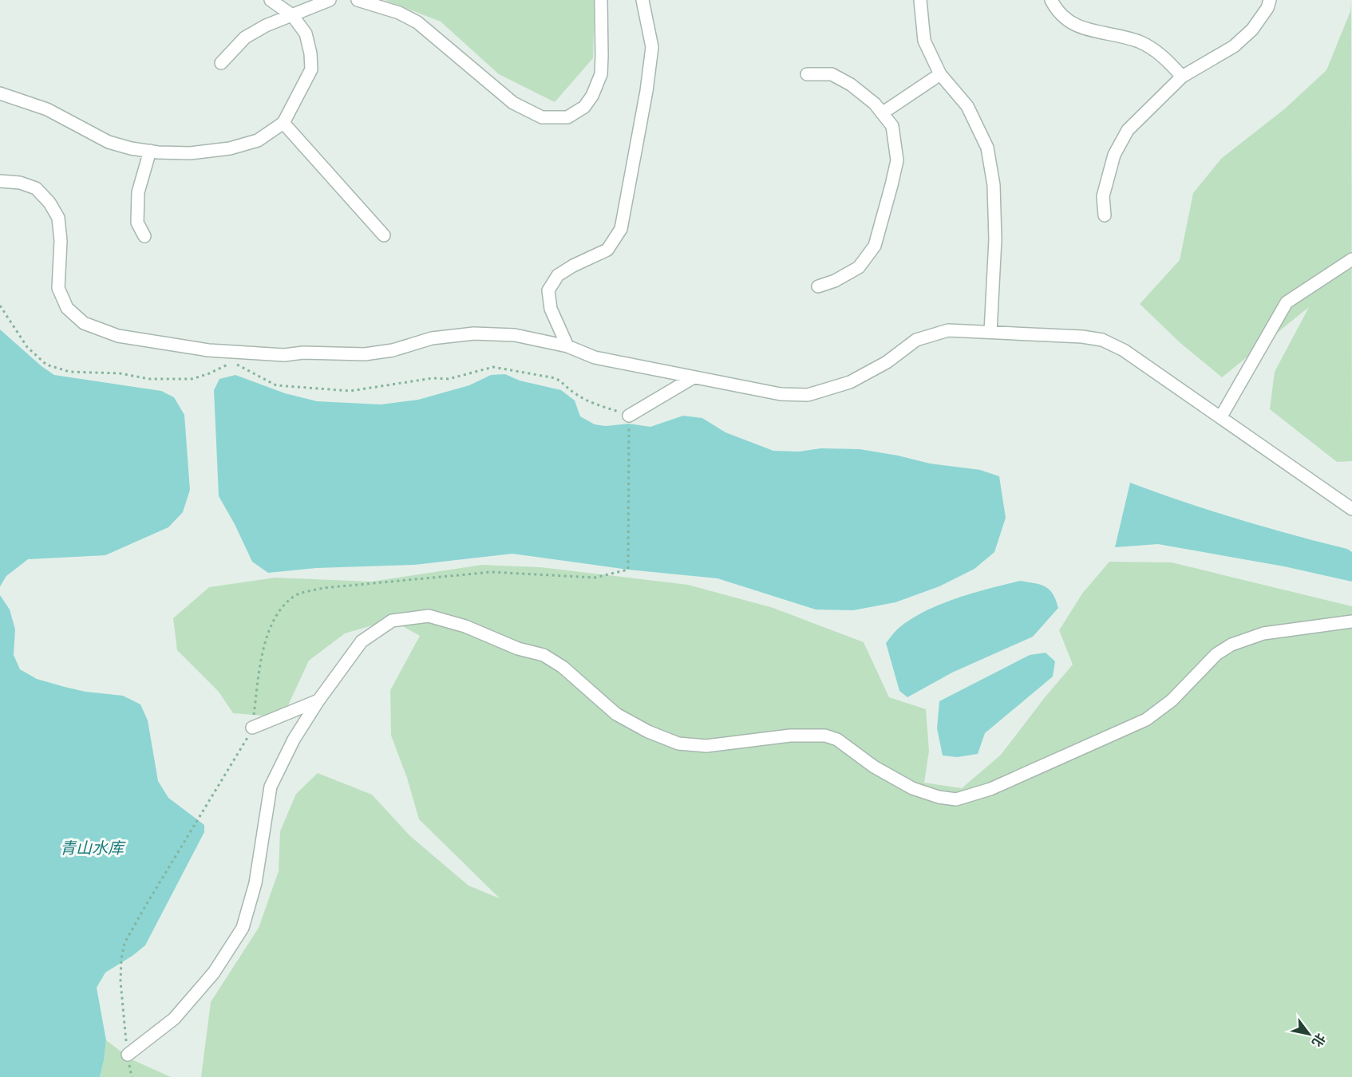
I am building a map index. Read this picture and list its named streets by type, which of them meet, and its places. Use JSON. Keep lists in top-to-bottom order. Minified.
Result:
{"water":["青山水库"],"north":"bottom right"}
